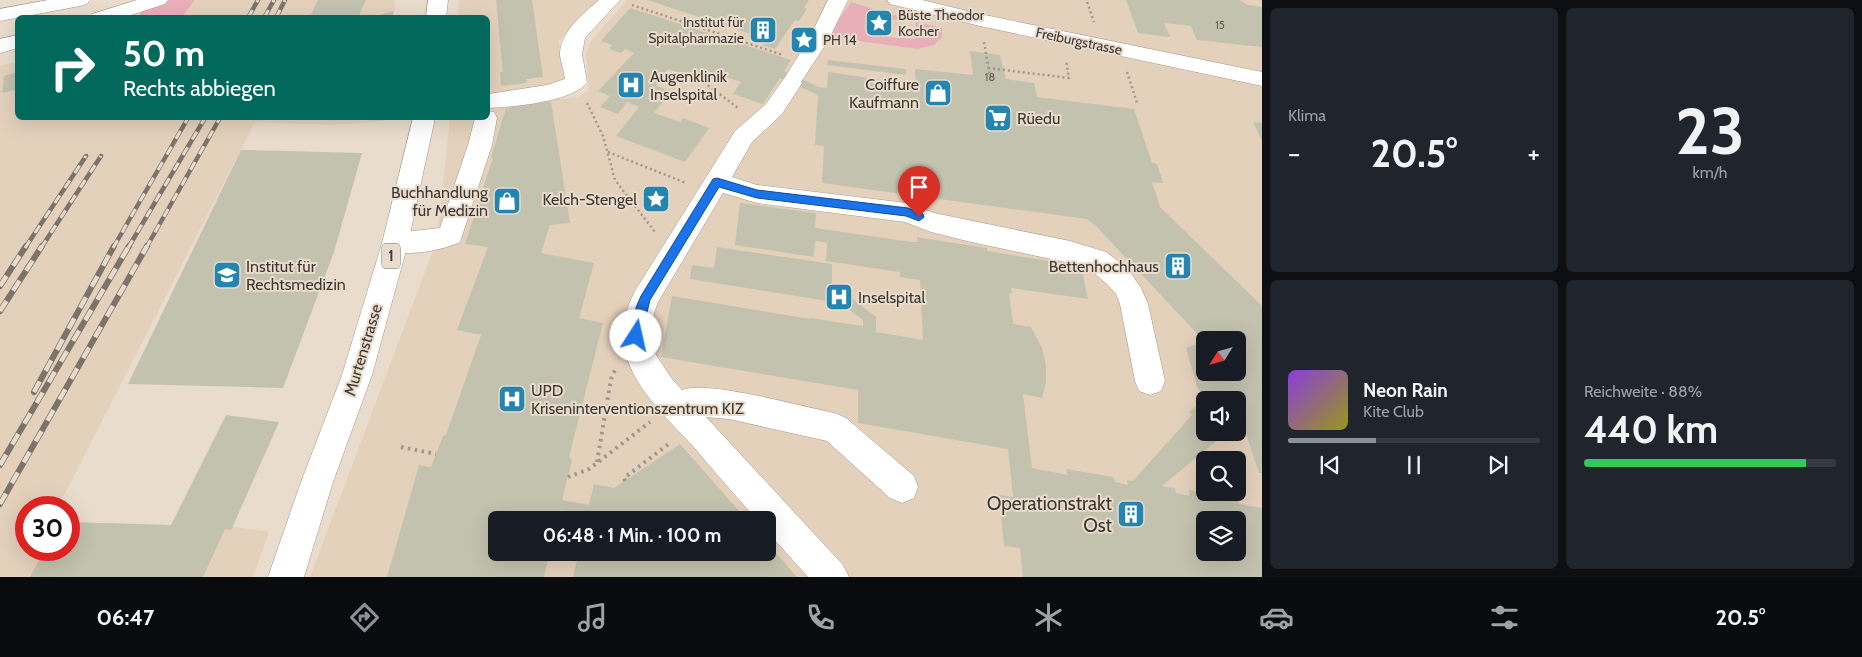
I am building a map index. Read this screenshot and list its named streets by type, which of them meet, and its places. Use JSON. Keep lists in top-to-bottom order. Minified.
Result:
{"streets":{"street":["Freiburgstrasse","1","Murtenstrasse"]},"places":{"place":["Büste Theodor Kocher","PH 14","Kelch-Stengel"],"building":["Institut für Spitalpharmazie","Bettenhochhaus","Operationstrakt Ost"],"hospital":["Augenklinik Inselspital","Inselspital","UPD Kriseninterventionszentrum KIZ"],"shop":["Coiffure Kaufmann","Buchhandlung für Medizin"],"supermarket":["Rüedu"],"school or university":["Institut für Rechtsmedizin"]},"house_numbers":["15","18"],"north":"bottom left","page":{"tile":["Klima",["23","km/h"],["Reichweite · 88%","440 km"]],"turn":["50 m","Rechts abbiegen"],"heat":["−","20.5°","+"],"song":["Neon Rain","Kite Club"],"limit":"30","trip":"06:48 · 1 Min. · 100 m","tabs":["06:47","20.5°"]}}
